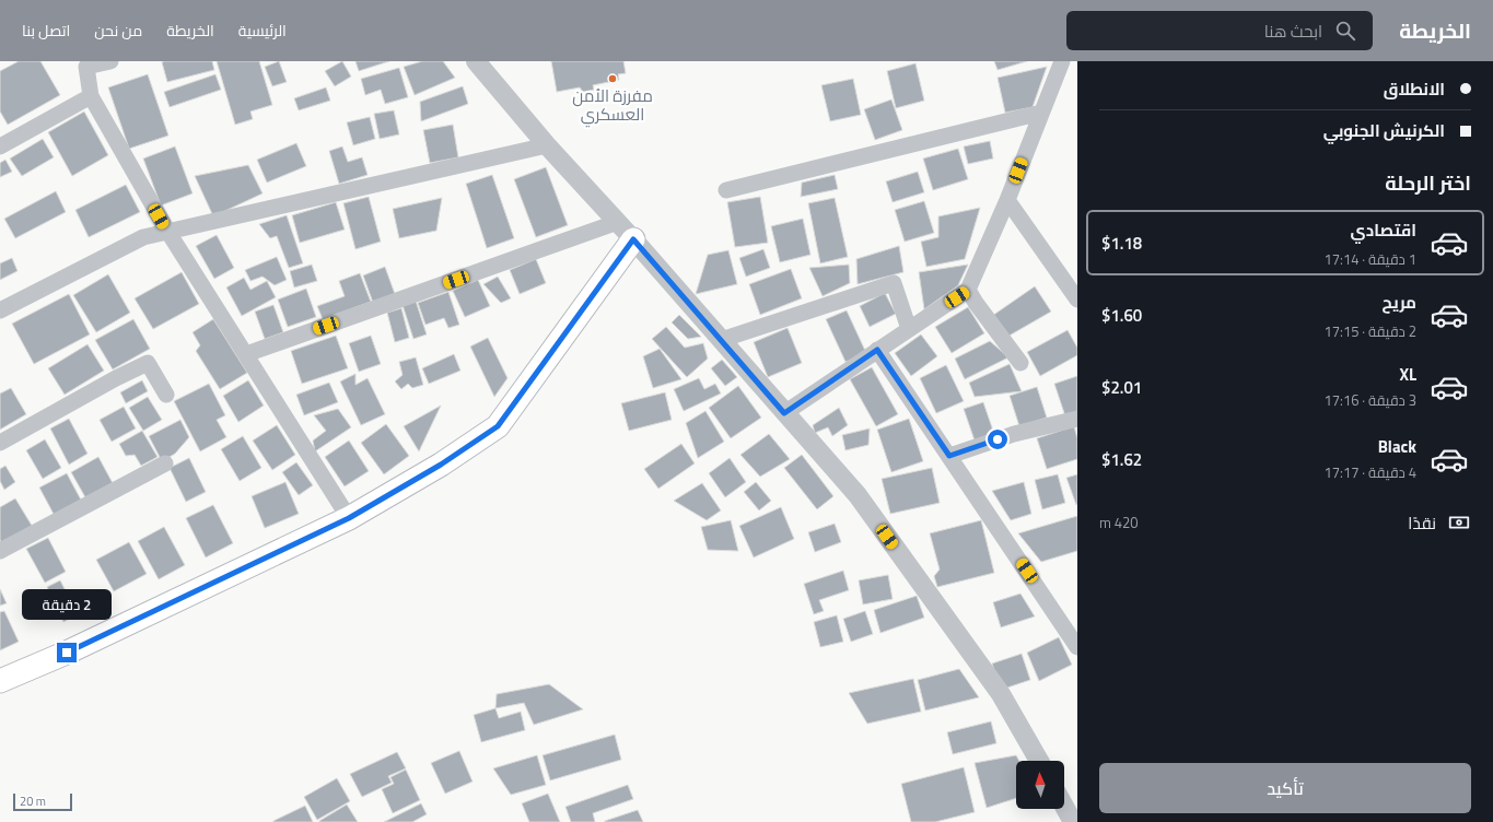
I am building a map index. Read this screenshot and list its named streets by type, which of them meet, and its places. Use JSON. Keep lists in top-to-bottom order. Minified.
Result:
{"places":["مفرزة الأمن العسكري"],"scale_bar":"20 m","north":"top","page":{"header":"الخريطة","search":"ابحث هنا","nav":["الرئيسية","الخريطة","من نحن","اتصل بنا"],"banner":["الانطلاق","الكرنيش الجنوبي"],"heading":"اختر الرحلة","list":[{"name":"اقتصادي","note":"1 دقيقة · 17:14","value":"$1.18"},{"name":"مريح","note":"2 دقيقة · 17:15","value":"$1.60"},{"name":"XL","note":"3 دقيقة · 17:16","value":"$2.01"},{"name":"Black","note":"4 دقيقة · 17:17","value":"$1.62"}],"pay":["نقدًا","420 m"],"bubble":"2 دقيقة","buttons":"تأكيد","scale":"20 m"}}
